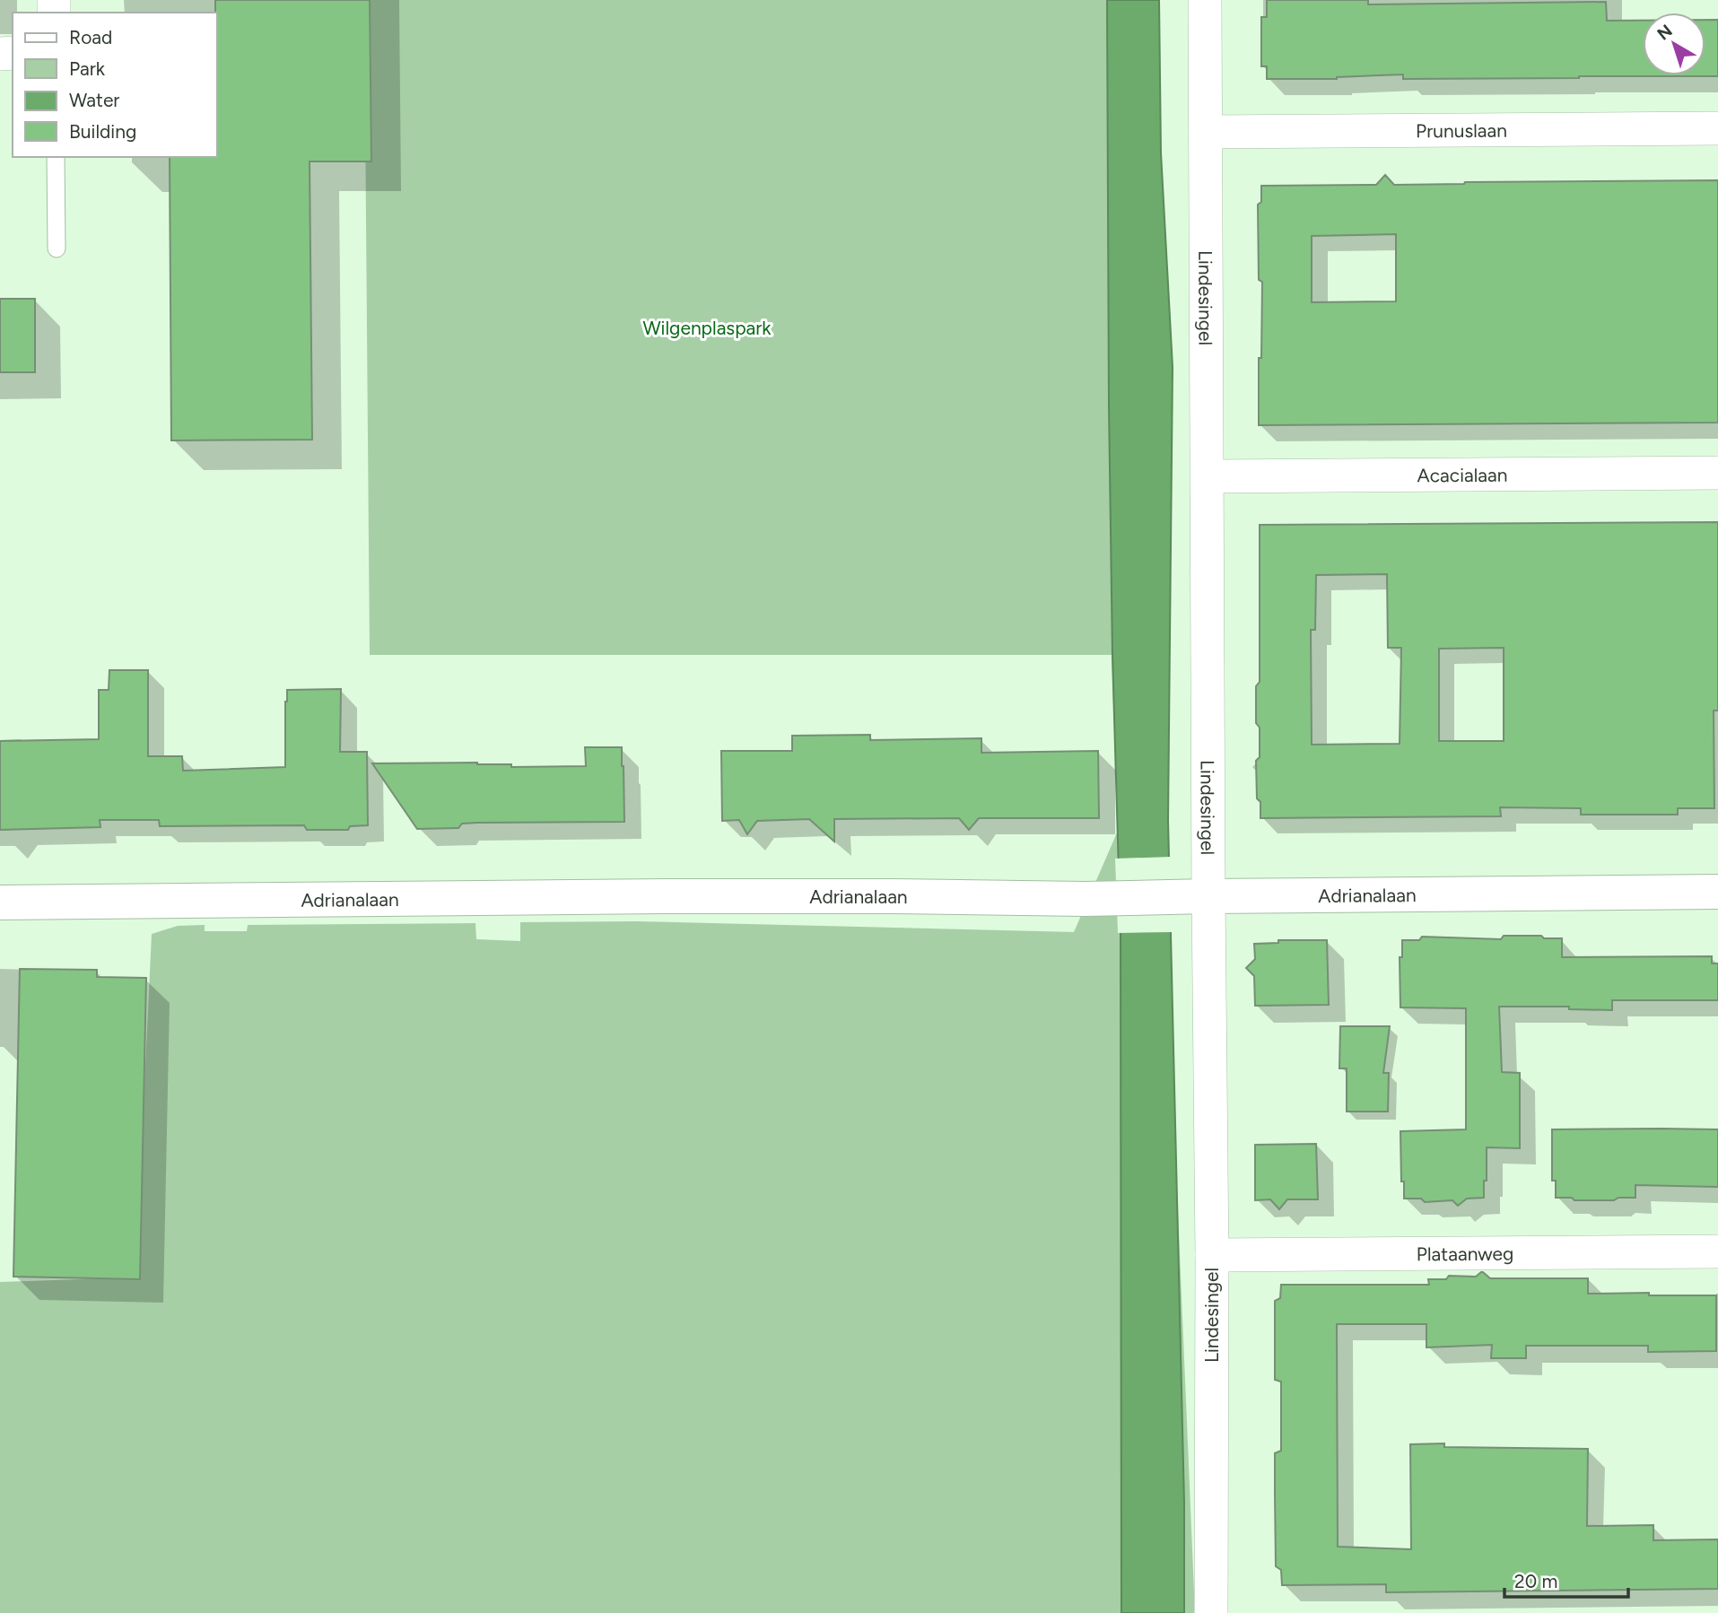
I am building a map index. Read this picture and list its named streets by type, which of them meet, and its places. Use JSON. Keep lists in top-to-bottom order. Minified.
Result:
{"streets":{"street":["Prunuslaan","Lindesingel","Acacialaan","Adrianalaan","Plataanweg"]},"crossings":[["Prunuslaan","Lindesingel"],["Lindesingel","Acacialaan"],["Lindesingel","Adrianalaan"],["Lindesingel","Plataanweg"]],"parks":["Wilgenplaspark"],"legend":["Road","Park","Water","Building"],"scale_bar":"20 m","north":"top left"}
